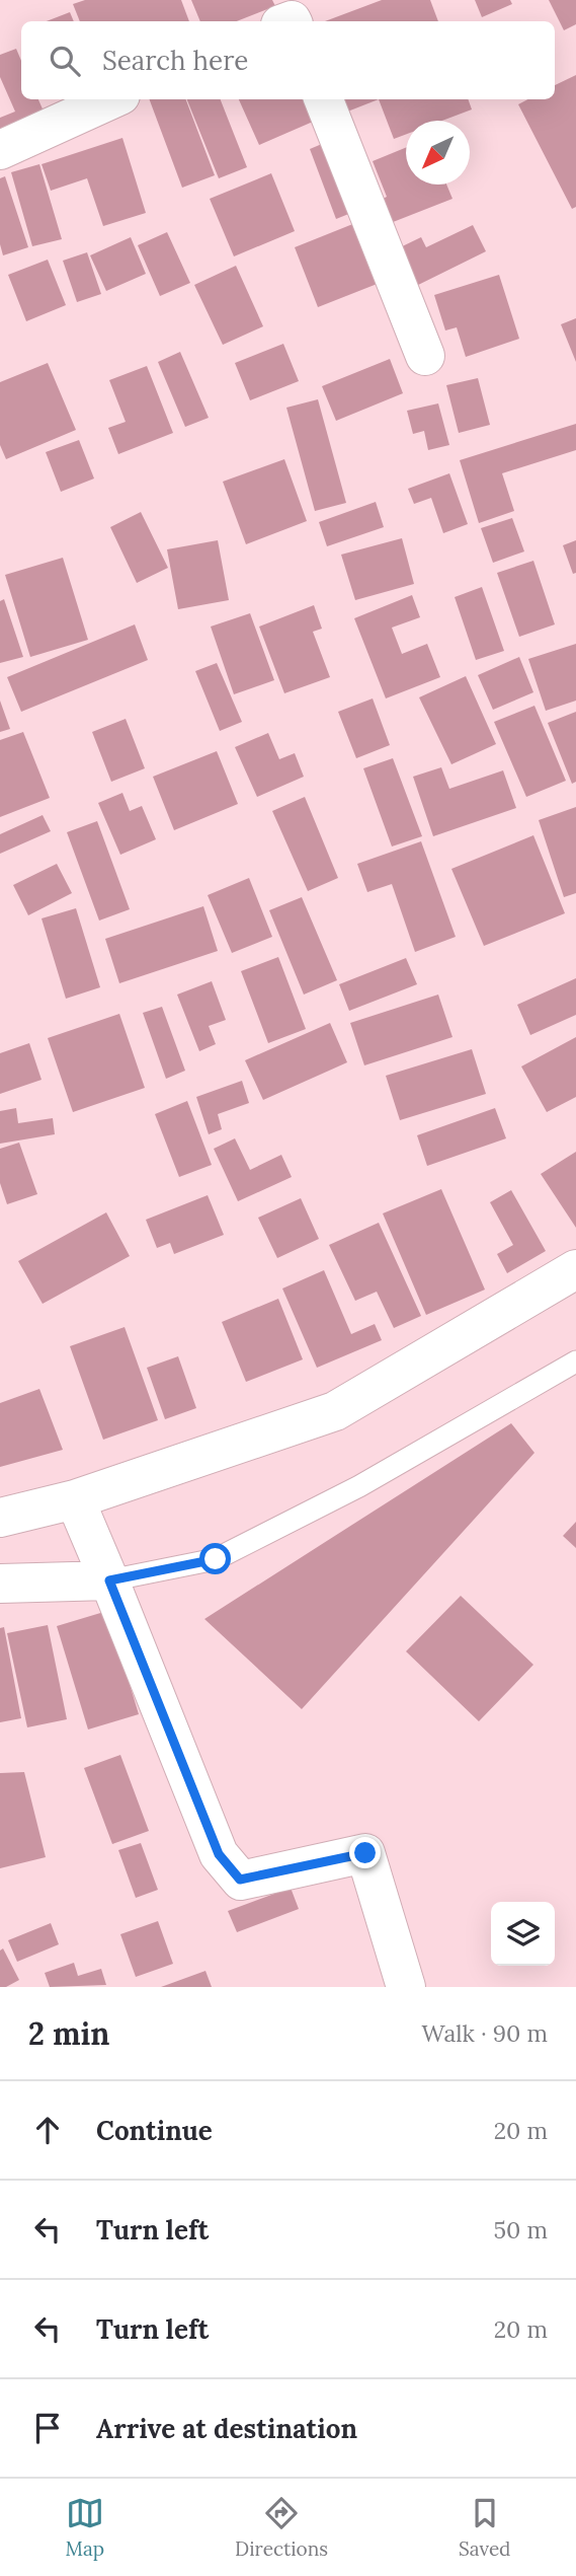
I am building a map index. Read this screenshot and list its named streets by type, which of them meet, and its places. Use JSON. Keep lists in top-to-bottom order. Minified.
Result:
{"north":"bottom left","page":{"search":"Search here","heading":["2 min","Walk · 90 m"],"list":[["Continue","20 m"],["Turn left","50 m"],["Turn left","20 m"],"Arrive at destination"],"nav":["Map","Directions","Saved"]}}
